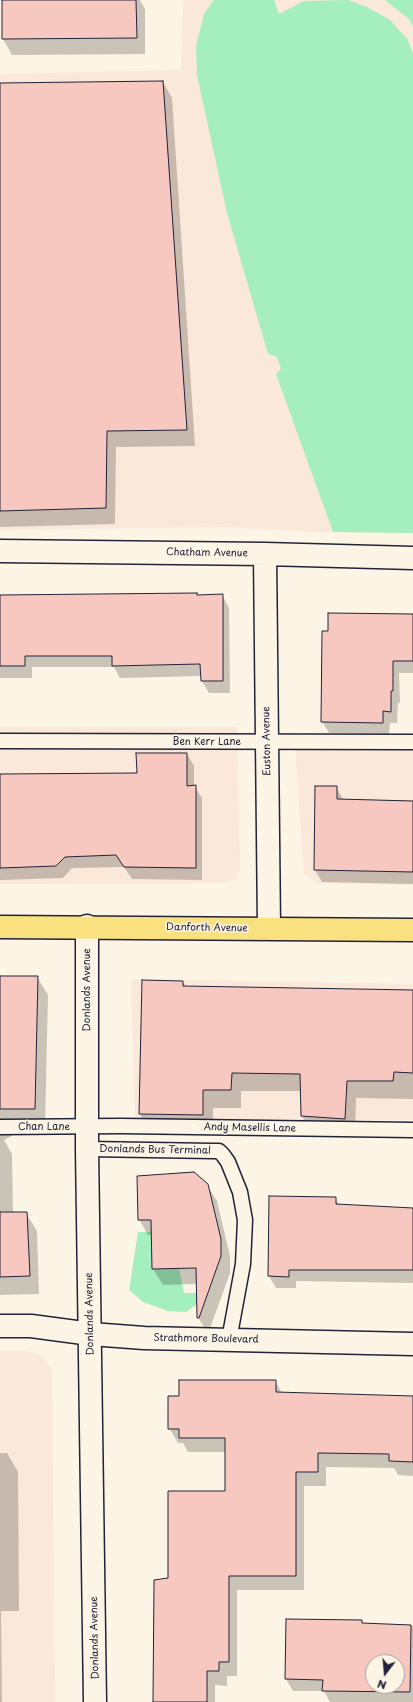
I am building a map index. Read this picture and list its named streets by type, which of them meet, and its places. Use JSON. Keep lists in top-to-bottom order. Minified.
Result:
{"streets":{"main road":["Danforth Avenue"],"street":["Chatham Avenue","Euston Avenue","Donlands Avenue","Strathmore Boulevard"],"lane":["Ben Kerr Lane","Chan Lane","Andy Masellis Lane","Donlands Bus Terminal"]},"crossings":[["Chatham Avenue","Euston Avenue"],["Euston Avenue","Ben Kerr Lane"],["Euston Avenue","Danforth Avenue"],["Danforth Avenue","Donlands Avenue"],["Donlands Avenue","Chan Lane"],["Donlands Avenue","Andy Masellis Lane"],["Donlands Avenue","Donlands Bus Terminal"],["Donlands Avenue","Strathmore Boulevard"],["Chan Lane","Andy Masellis Lane"],["Donlands Bus Terminal","Strathmore Boulevard"]],"north":"bottom"}
